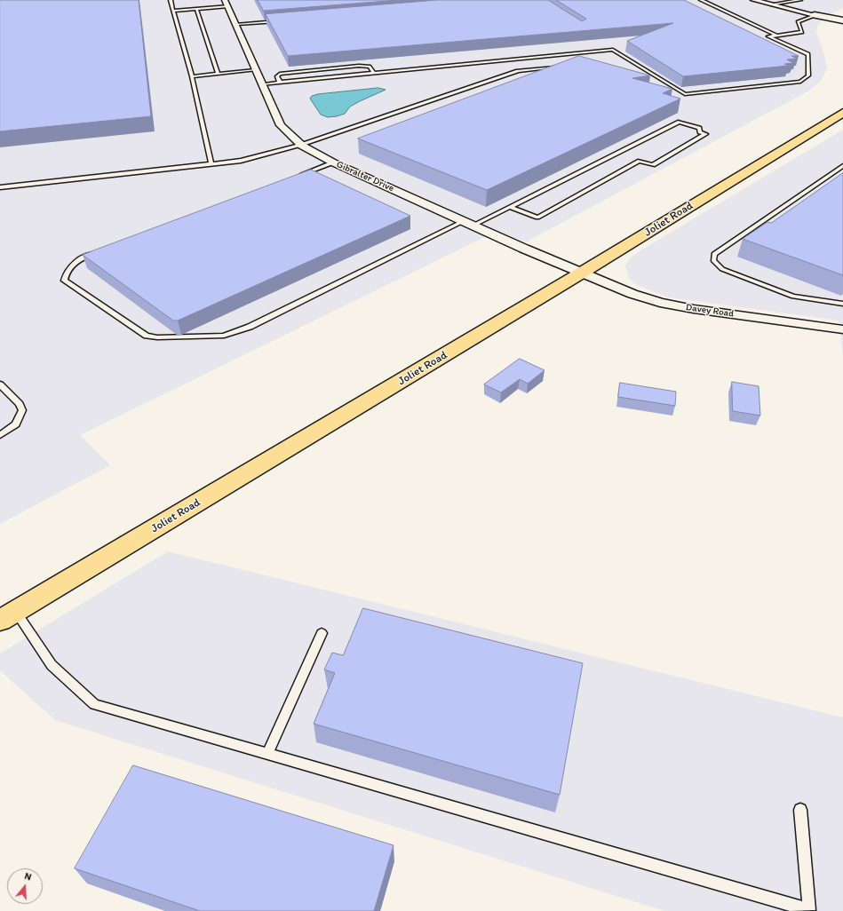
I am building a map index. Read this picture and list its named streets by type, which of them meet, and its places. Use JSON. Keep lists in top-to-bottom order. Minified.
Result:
{"streets":{"main road":["Joliet Road"],"street":["Gibralter Drive","Davey Road"]},"crossings":[["Gibralter Drive","Joliet Road"],["Gibralter Drive","Davey Road"],["Joliet Road","Davey Road"]],"north":"top"}
